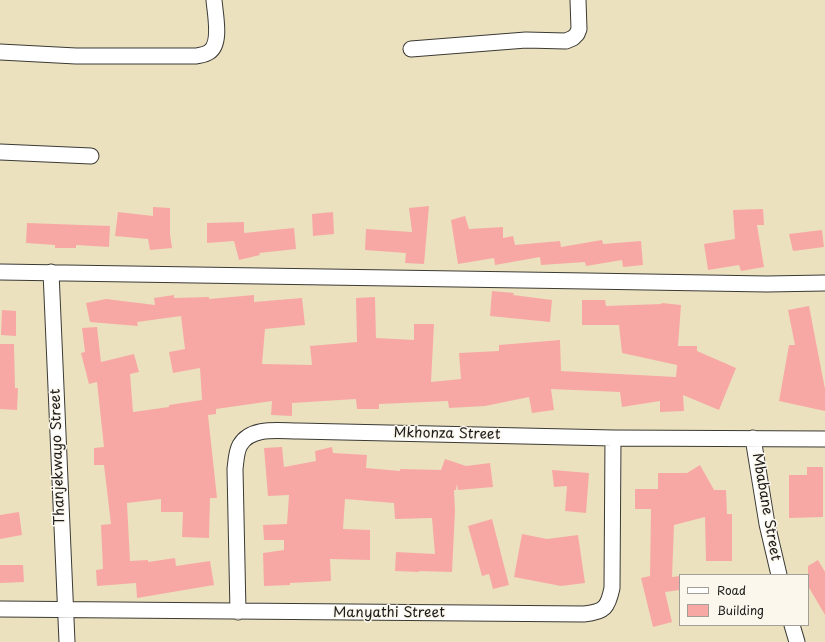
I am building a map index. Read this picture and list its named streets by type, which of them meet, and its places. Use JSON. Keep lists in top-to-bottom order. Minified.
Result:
{"streets":{"street":["Mkhonza Street","Thanjekwayo Street","Mbabane Street","Manyathi Street"]},"crossings":[["Mkhonza Street","Mbabane Street"],["Mkhonza Street","Manyathi Street"],["Thanjekwayo Street","Manyathi Street"]],"legend":["Road","Building"]}
